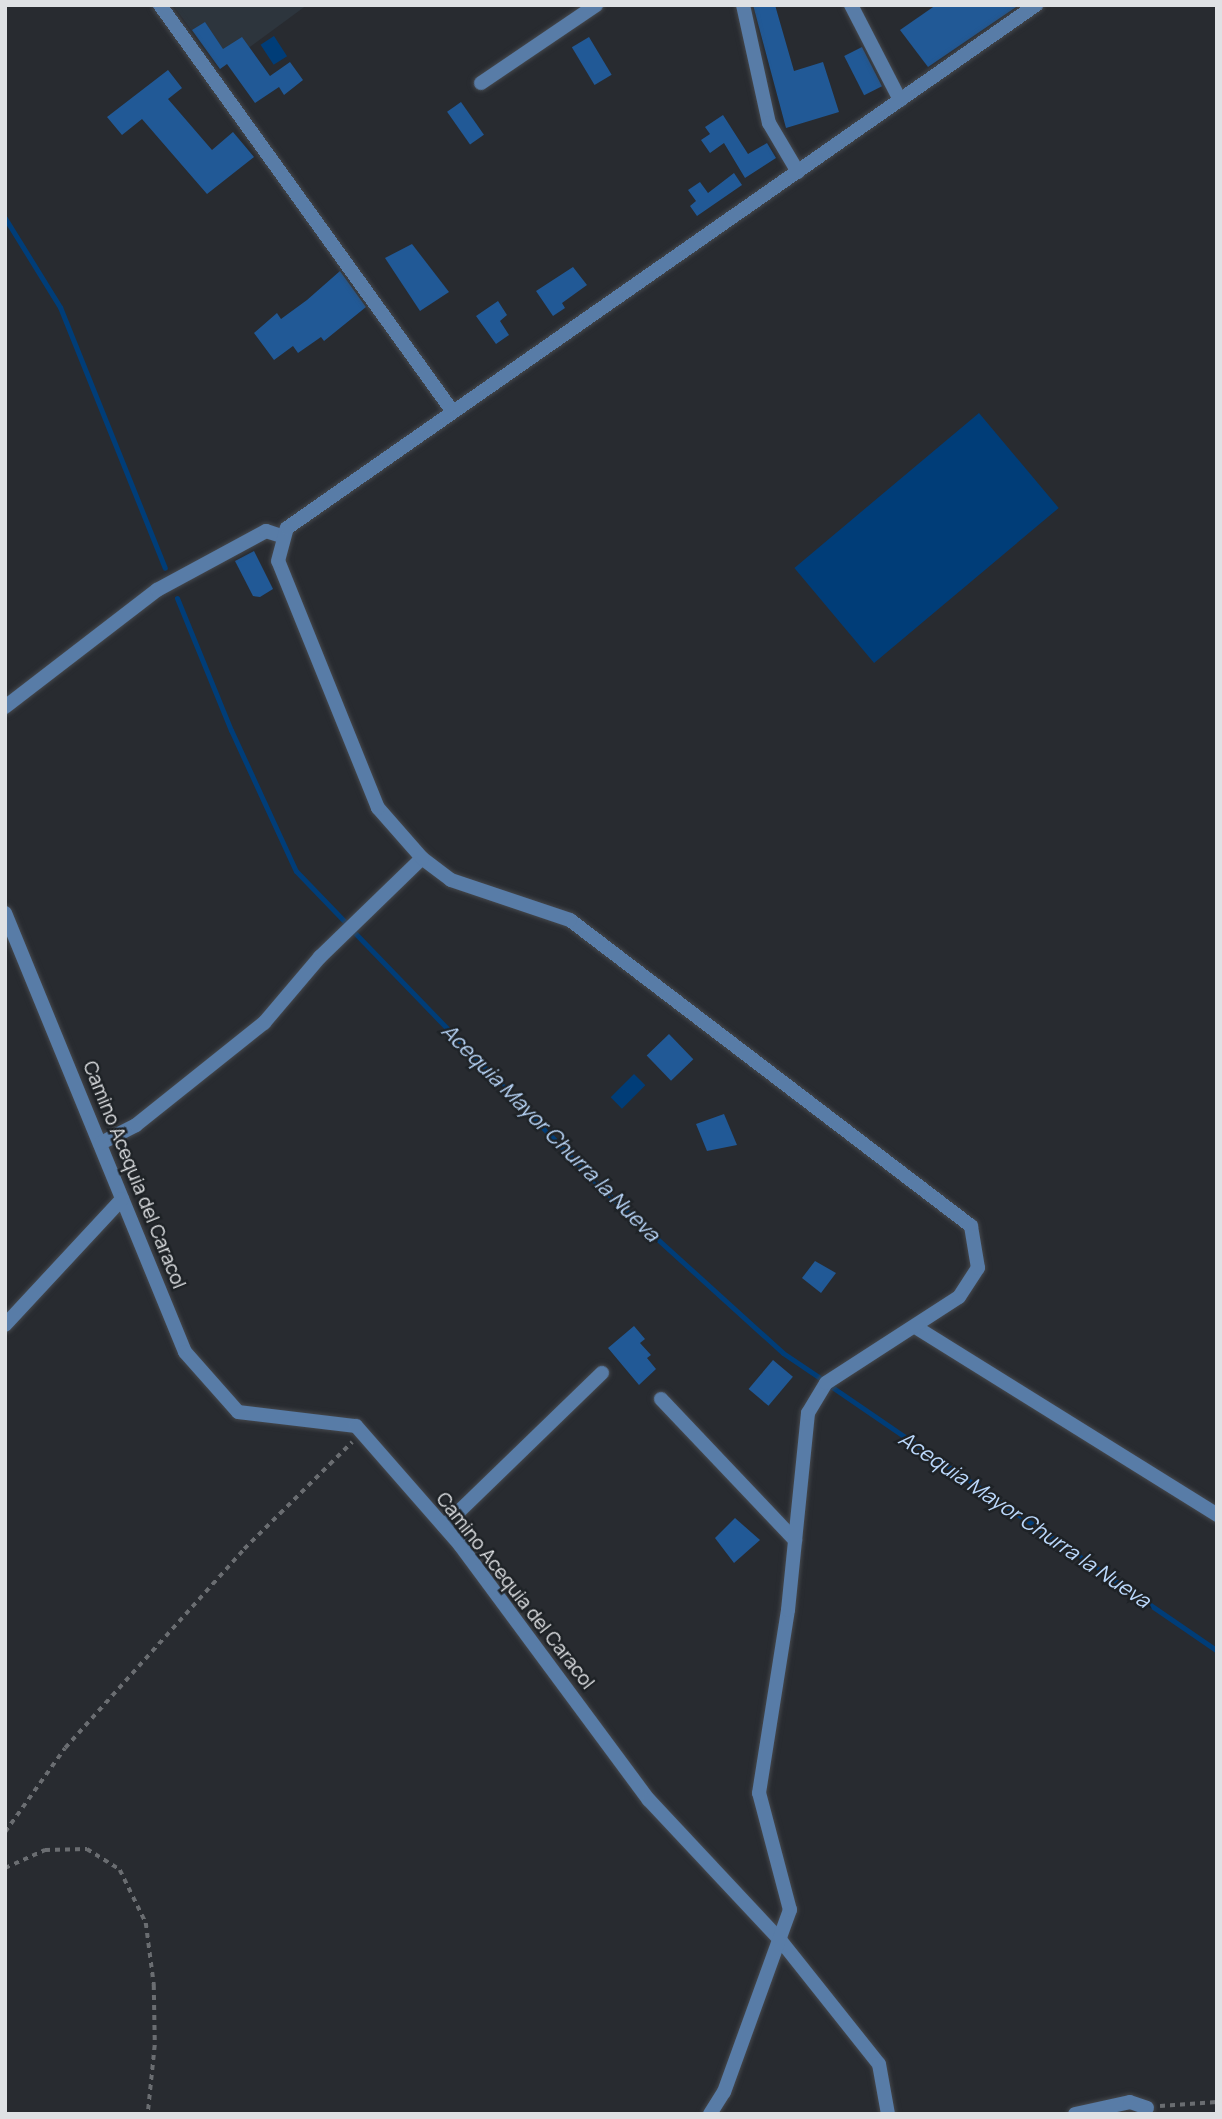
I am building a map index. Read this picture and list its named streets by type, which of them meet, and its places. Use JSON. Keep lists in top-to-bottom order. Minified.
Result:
{"streets":{"street":["Camino Acequia del Caracol"]},"water":["Acequia Mayor Churra la Nueva"]}
